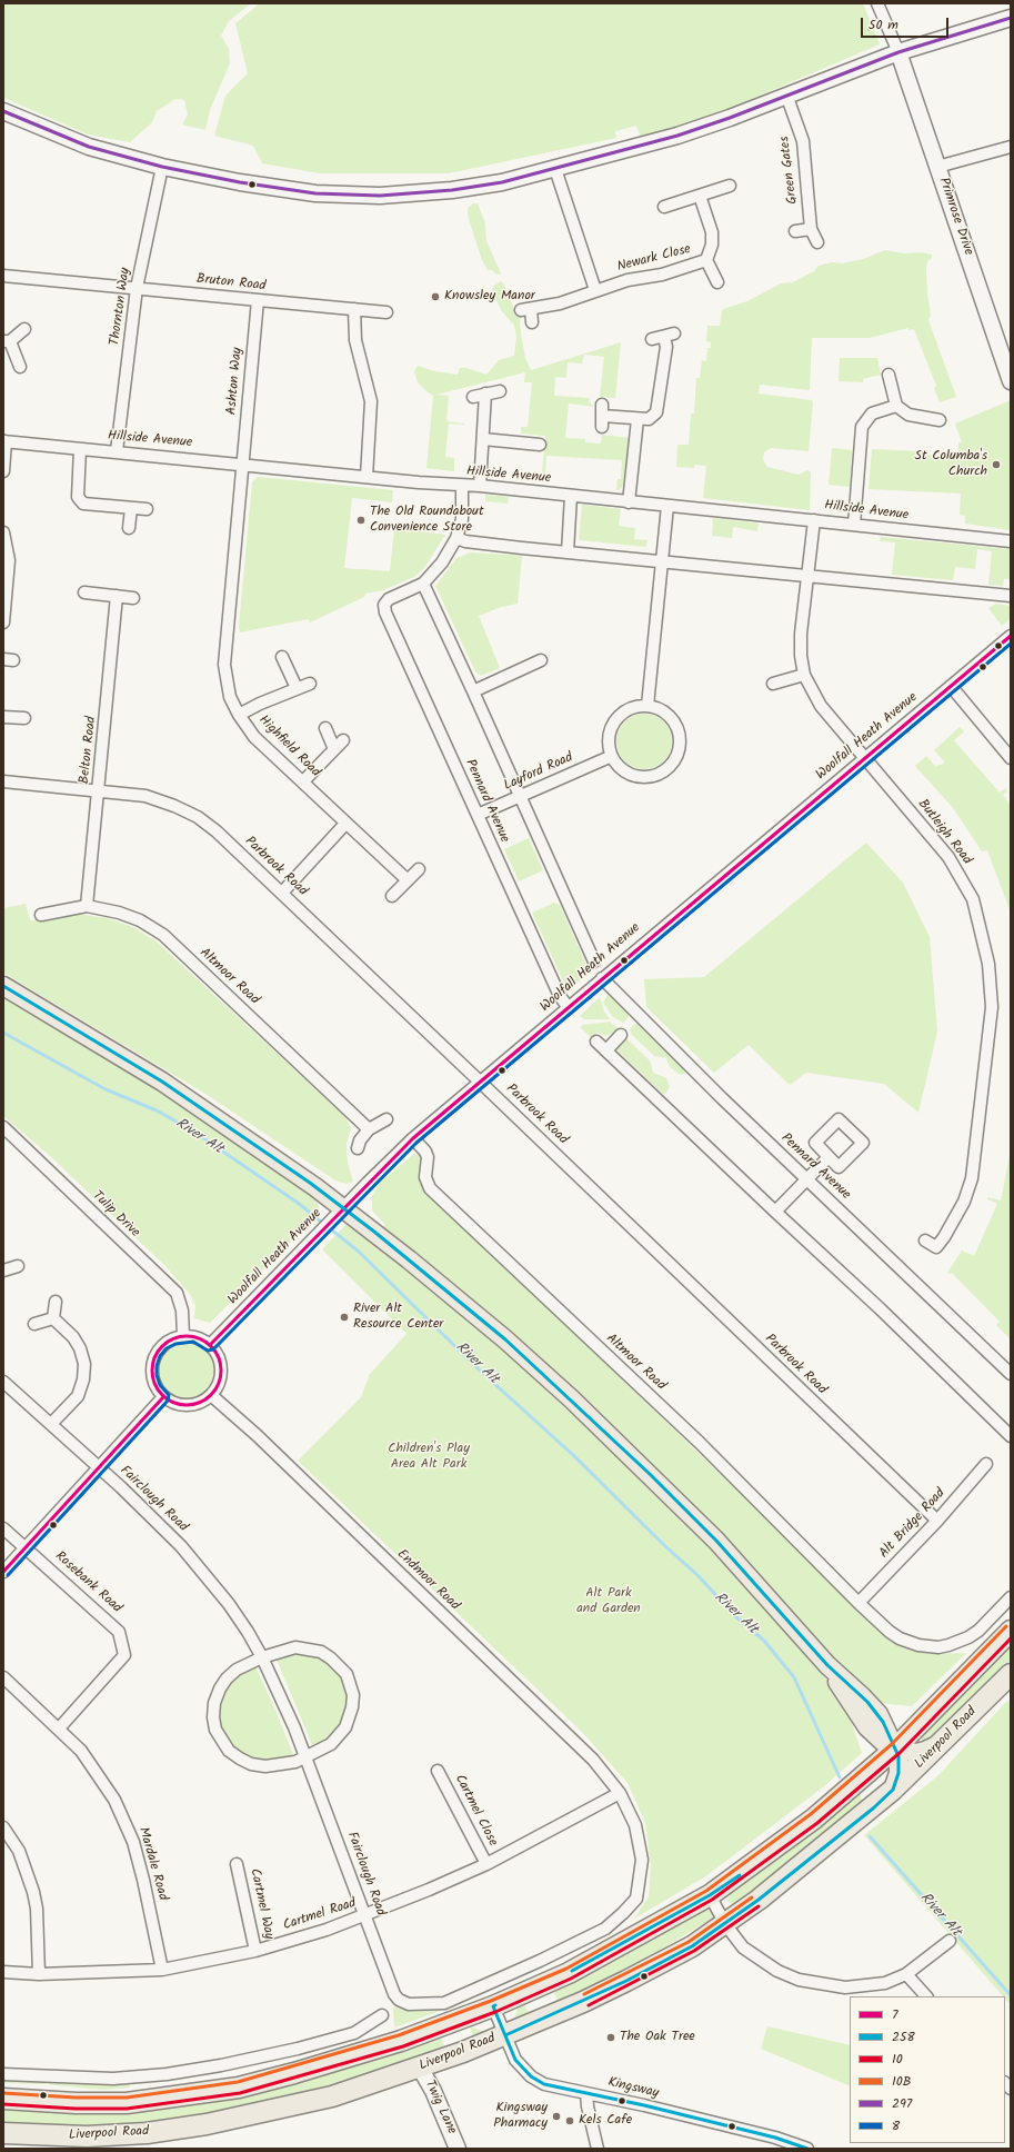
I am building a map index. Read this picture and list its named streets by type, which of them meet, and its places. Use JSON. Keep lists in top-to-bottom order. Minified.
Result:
{"streets":{"highway":["Liverpool Road"],"main road":["Primrose Drive","Twig Lane"],"street":["Green Gates","Newark Close","Bruton Road","Thornton Way","Ashton Way","Hillside Avenue","Woolfall Heath Avenue","Highfield Road","Belton Road","Layford Road","Pennard Avenue","Butleigh Road","Parbrook Road","Altmoor Road","Tulip Drive","Fairclough Road","Alt Bridge Road","Endmoor Road","Rosebank Road","Cartmel Close","Mardale Road","Cartmel Way","Cartmel Road","Kingsway"]},"crossings":[["Bruton Road","Thornton Way"],["Bruton Road","Ashton Way"],["Thornton Way","Hillside Avenue"],["Ashton Way","Hillside Avenue"],["Ashton Way","Highfield Road"],["Hillside Avenue","Highfield Road"],["Hillside Avenue","Butleigh Road"],["Woolfall Heath Avenue","Pennard Avenue"],["Woolfall Heath Avenue","Butleigh Road"],["Woolfall Heath Avenue","Parbrook Road"],["Woolfall Heath Avenue","Altmoor Road"],["Woolfall Heath Avenue","Tulip Drive"],["Woolfall Heath Avenue","Endmoor Road"],["Belton Road","Parbrook Road"],["Belton Road","Altmoor Road"],["Layford Road","Pennard Avenue"],["Parbrook Road","Alt Bridge Road"],["Altmoor Road","Alt Bridge Road"],["Tulip Drive","Endmoor Road"],["Fairclough Road","Endmoor Road"],["Fairclough Road","Cartmel Road"],["Endmoor Road","Cartmel Road"],["Rosebank Road","Mardale Road"],["Liverpool Road","Kingsway"],["Liverpool Road","Twig Lane"],["Cartmel Close","Cartmel Road"],["Mardale Road","Cartmel Road"],["Cartmel Way","Cartmel Road"]],"water":["River Alt"],"parks":["Children's Play Area Alt Park","Alt Park and Garden"],"places":["Knowsley Manor","St Columba's Church","The Old Roundabout Convenience Store","River Alt Resource Center","The Oak Tree","Kingsway Pharmacy","Kels Cafe"],"lines":["transit line 297","transit line 7","transit line 8","transit line 258","transit line 10B","transit line 10"],"legend":["7","258","10","10B","297","8"],"scale_bar":"50 m"}
